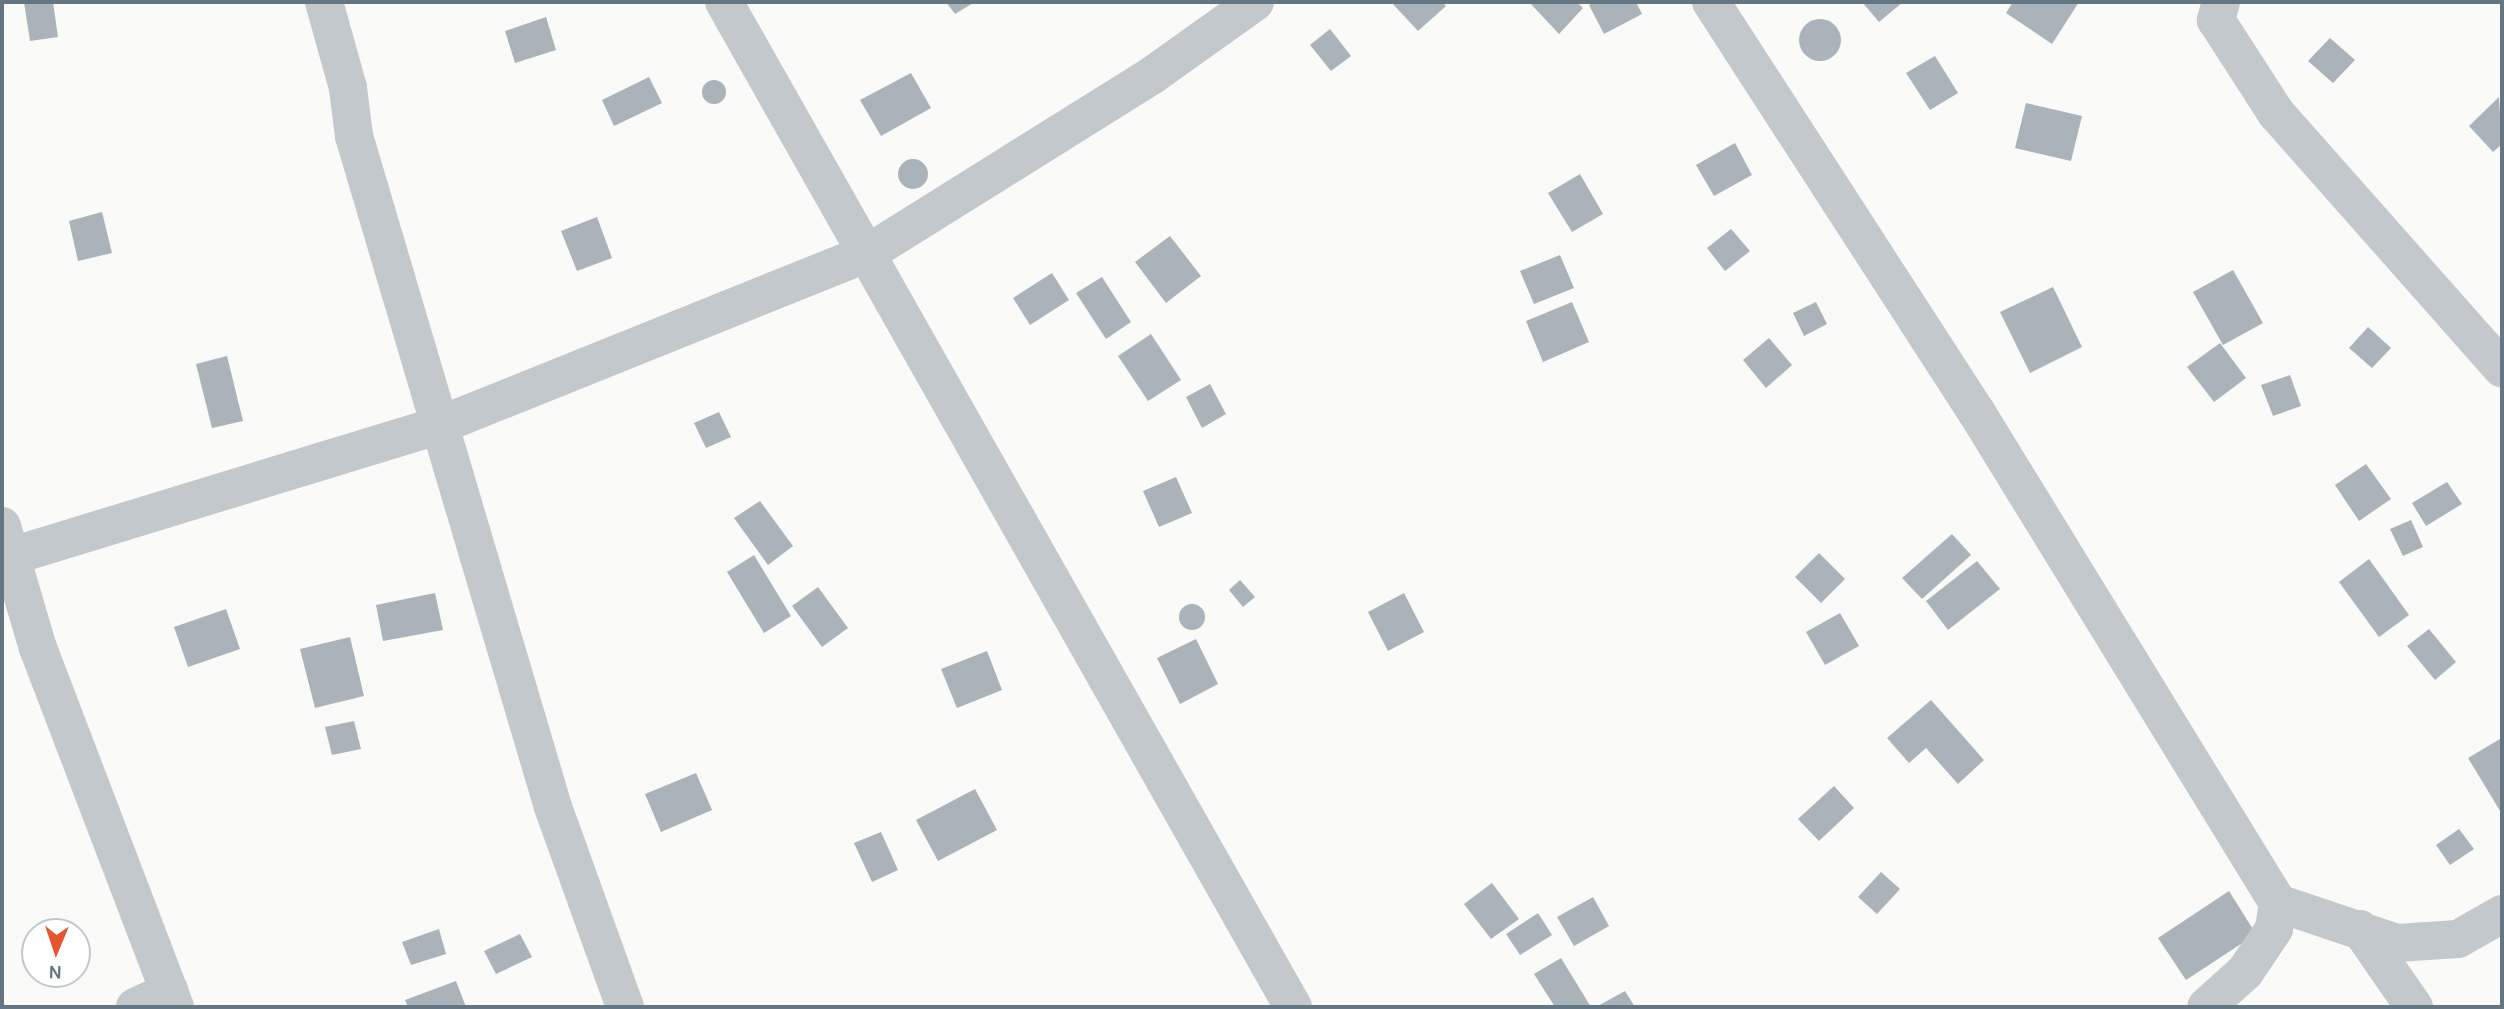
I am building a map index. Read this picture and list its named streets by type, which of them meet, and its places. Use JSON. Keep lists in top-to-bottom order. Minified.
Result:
{"north":"bottom"}
